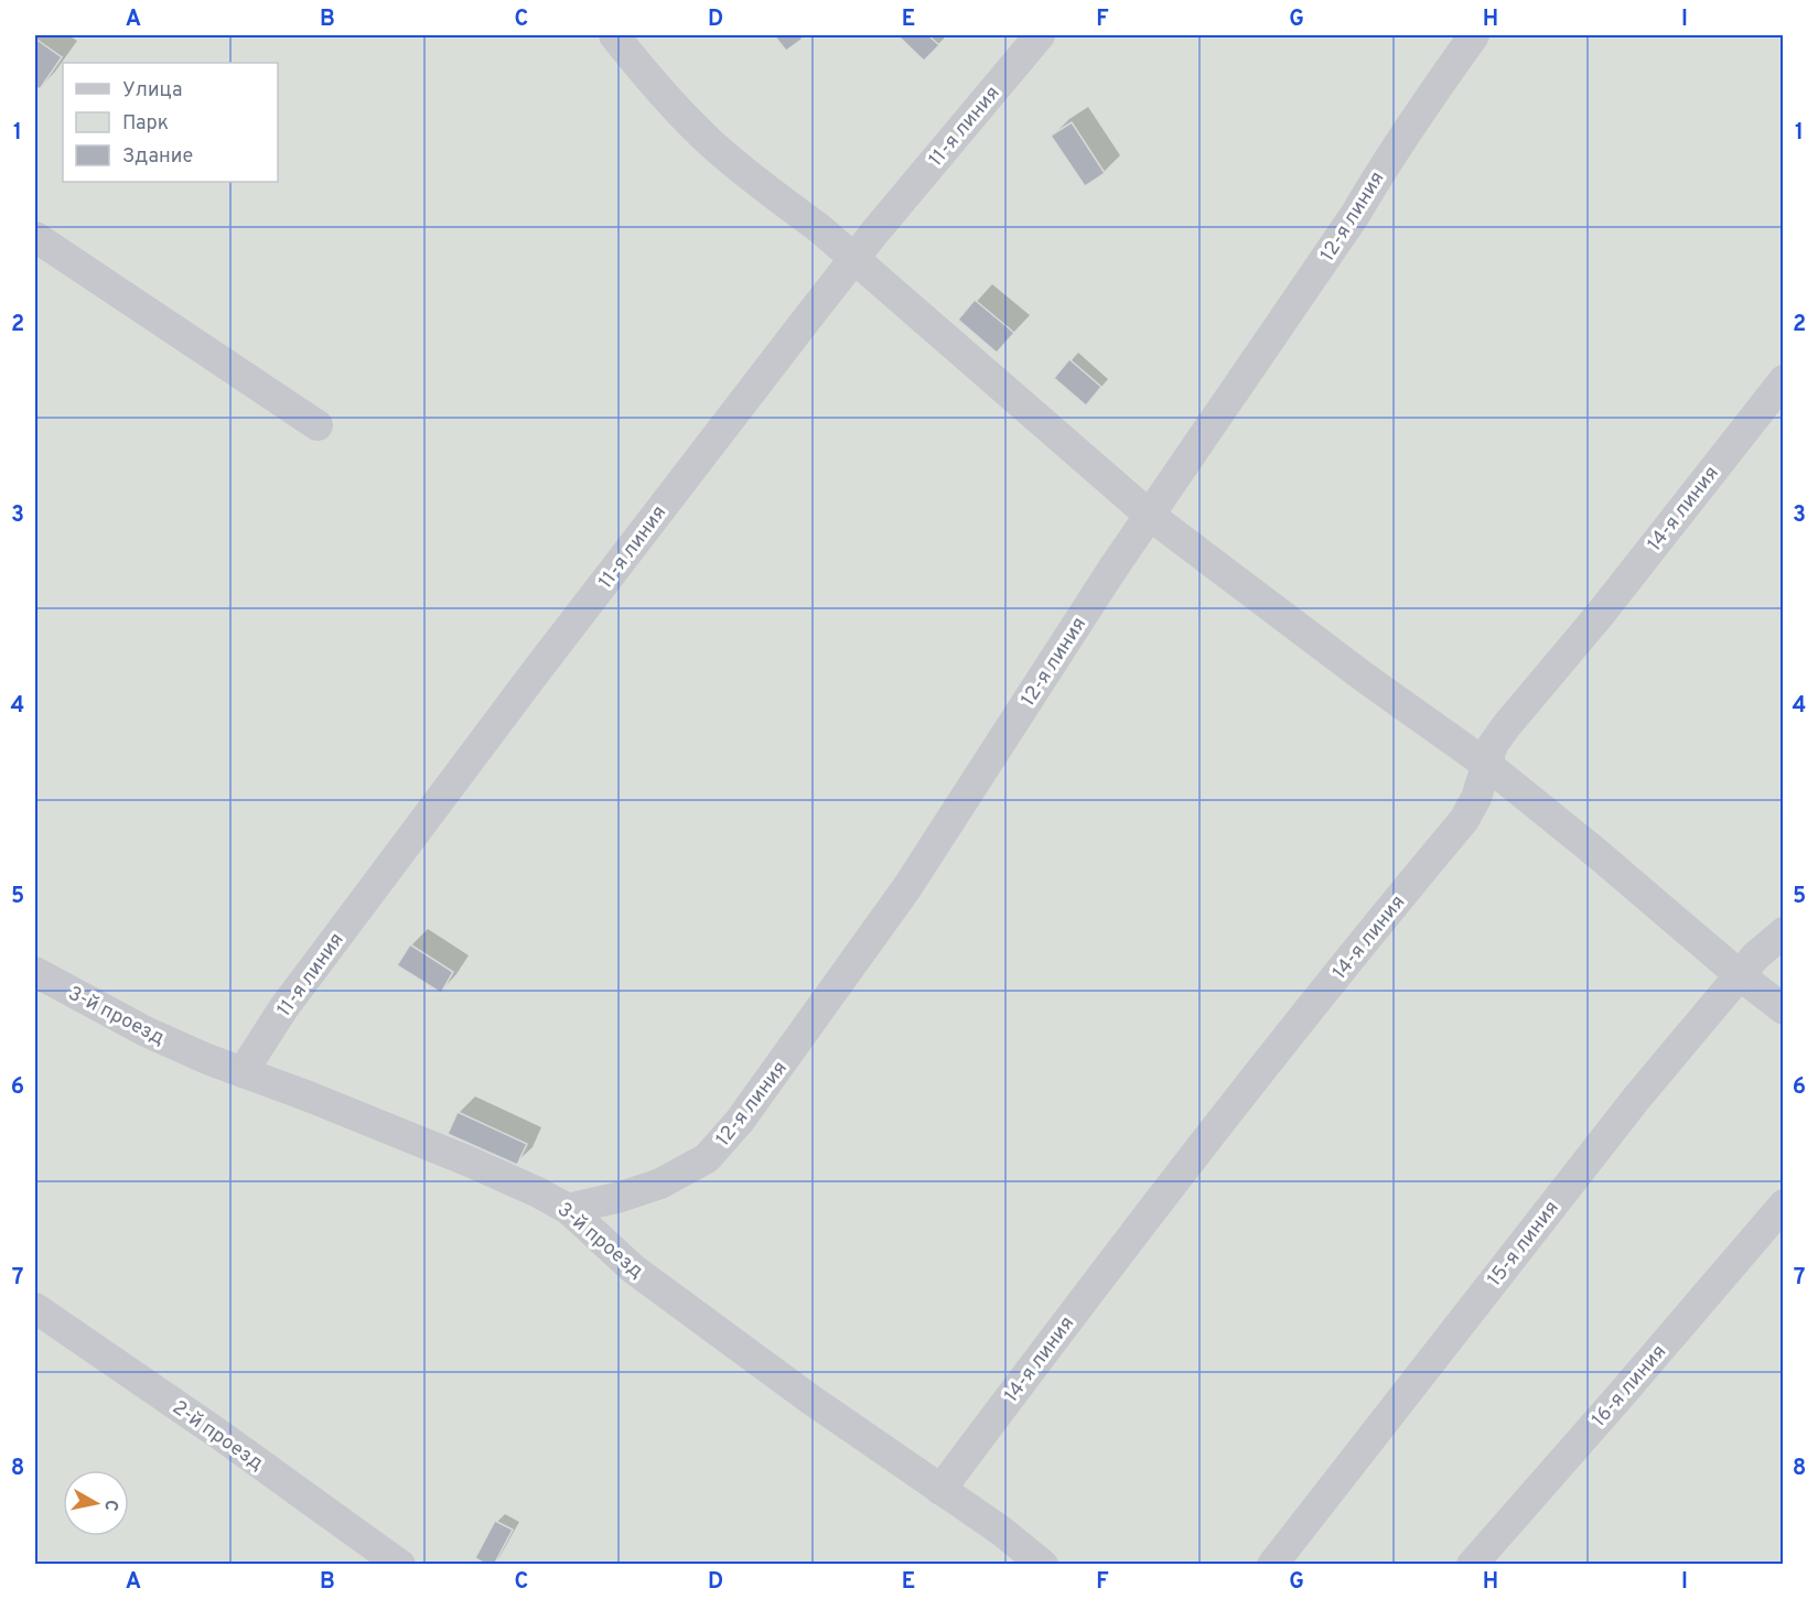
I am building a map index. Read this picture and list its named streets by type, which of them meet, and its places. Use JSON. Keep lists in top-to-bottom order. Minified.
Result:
{"streets":{"street":["11-я линия","12-я линия","14-я линия","3-й проезд","15-я линия","16-я линия","2-й проезд"]},"crossings":[["11-я линия","3-й проезд"],["12-я линия","3-й проезд"],["14-я линия","3-й проезд"]],"legend":["Улица","Парк","Здание"],"north":"right","grid":{"columns":["A","B","C","D","E","F","G","H","I"],"rows":["1","2","3","4","5","6","7","8"]}}
